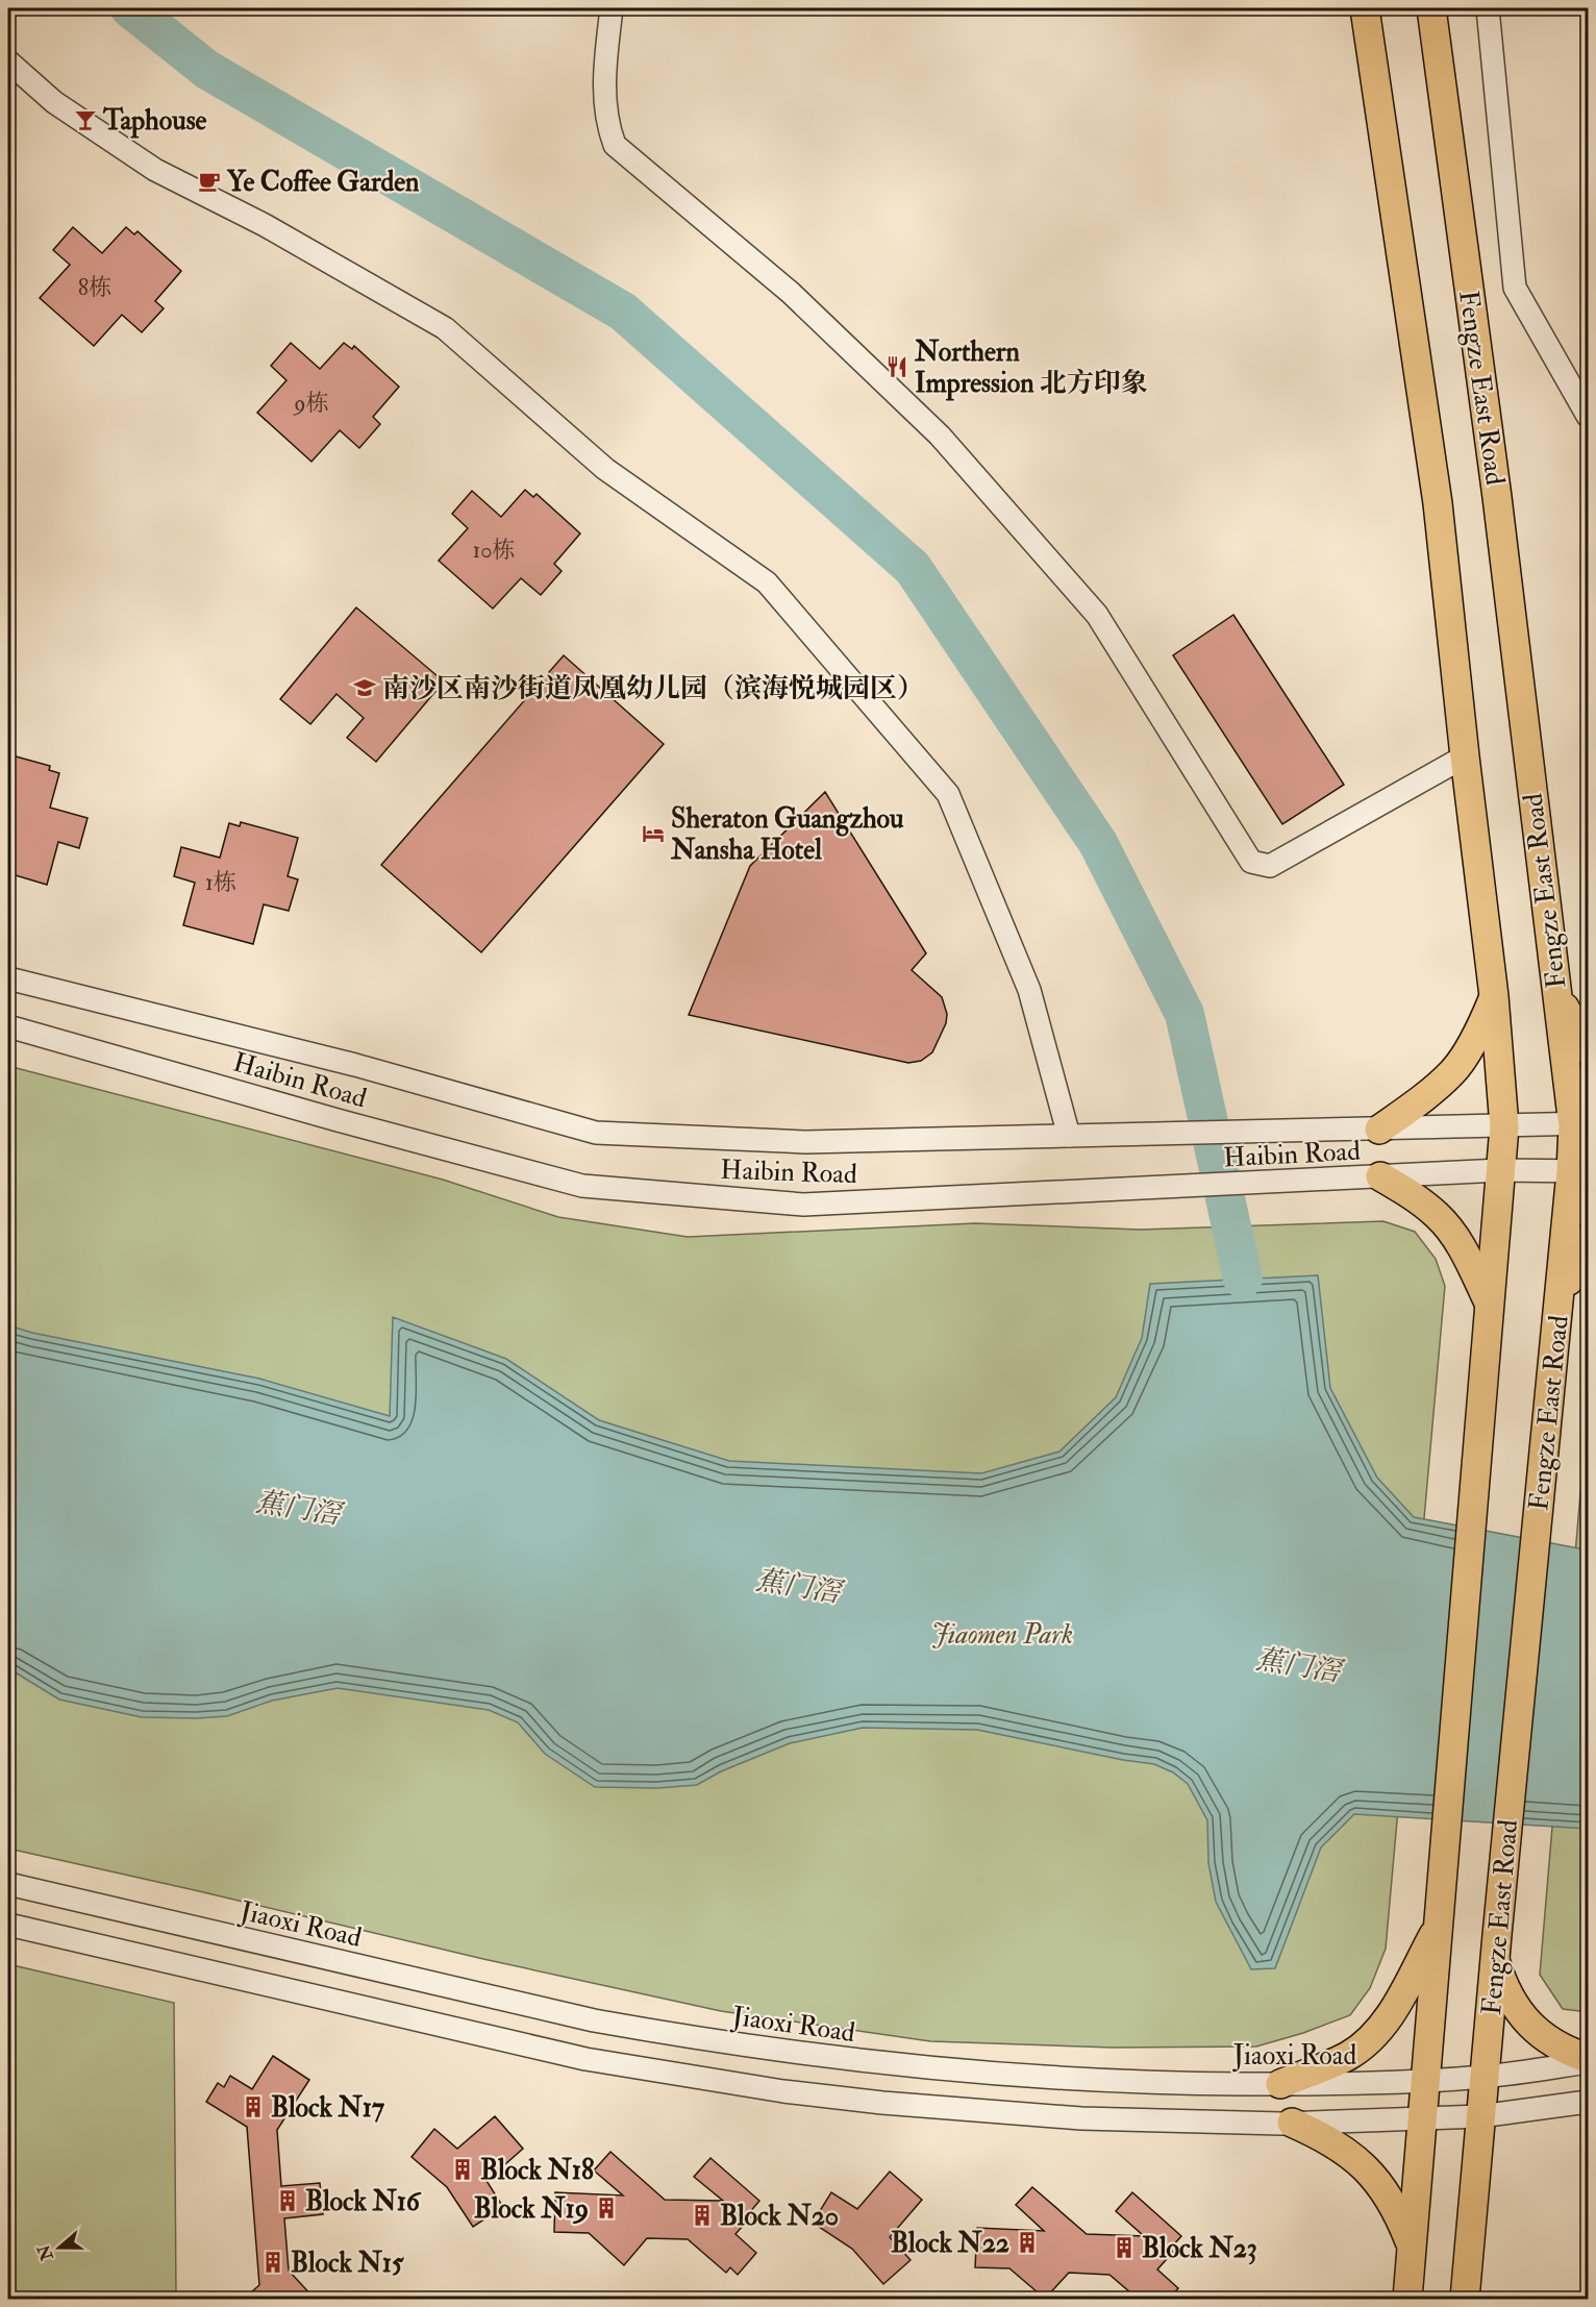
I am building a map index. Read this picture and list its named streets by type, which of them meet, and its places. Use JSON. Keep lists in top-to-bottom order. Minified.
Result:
{"streets":{"main road":["Fengze East Road"],"street":["Haibin Road","Jiaoxi Road"]},"crossings":[["Fengze East Road","Haibin Road"],["Fengze East Road","Jiaoxi Road"]],"water":["蕉门滘"],"parks":["Jiaomen Park"],"places":{"bar":["Taphouse"],"cafe":["Ye Coffee Garden"],"restaurant":["Northern Impression 北方印象"],"school or university":["南沙区南沙街道凤凰幼儿园（滨海悦城园区）"],"hotel":["Sheraton Guangzhou Nansha Hotel"],"building":["Block N17","Block N18","Block N16","Block N19","Block N20","Block N22","Block N23","Block N15"]},"house_numbers":["8栋","9栋","10栋","1栋"],"north":"left"}
